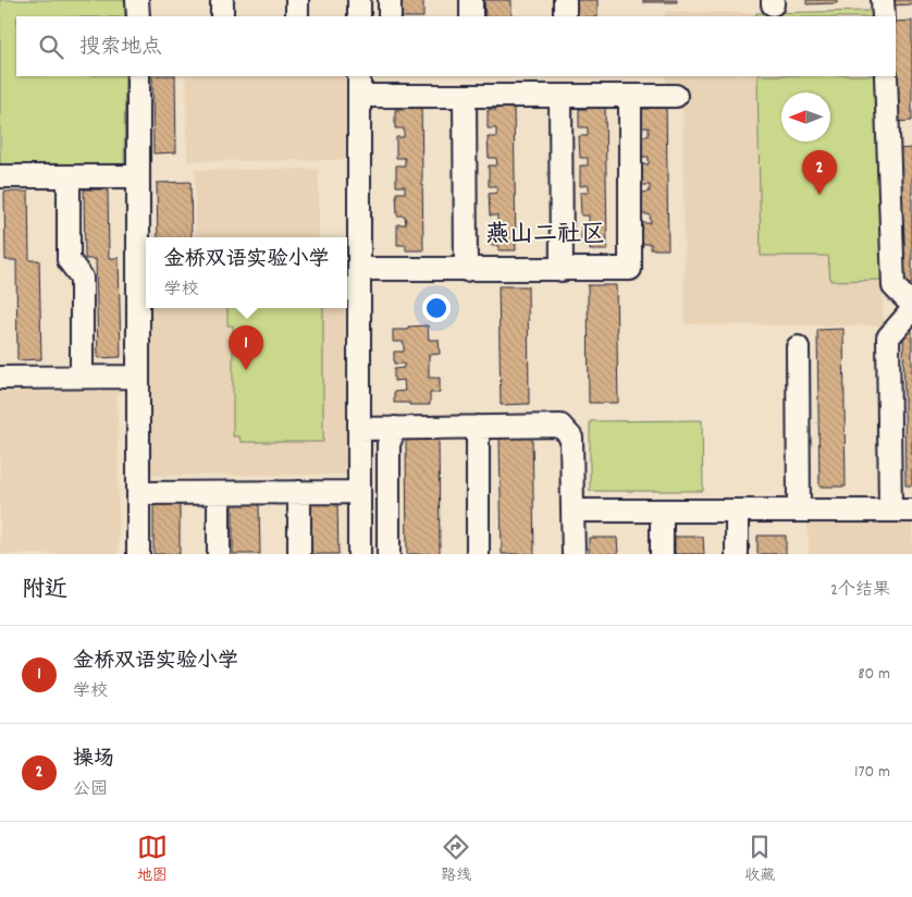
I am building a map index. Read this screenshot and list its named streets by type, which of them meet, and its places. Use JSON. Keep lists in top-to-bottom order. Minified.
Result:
{"districts":["燕山二社区"],"north":"left","page":{"search":"搜索地点","pins":["2","1"],"popup":["金桥双语实验小学","学校"],"heading":["附近","2个结果"],"list":[{"mark":"1","name":"金桥双语实验小学","note":"学校","value":"80 m"},{"mark":"2","name":"操场","note":"公园","value":"170 m"}],"nav":["地图","路线","收藏"]}}
